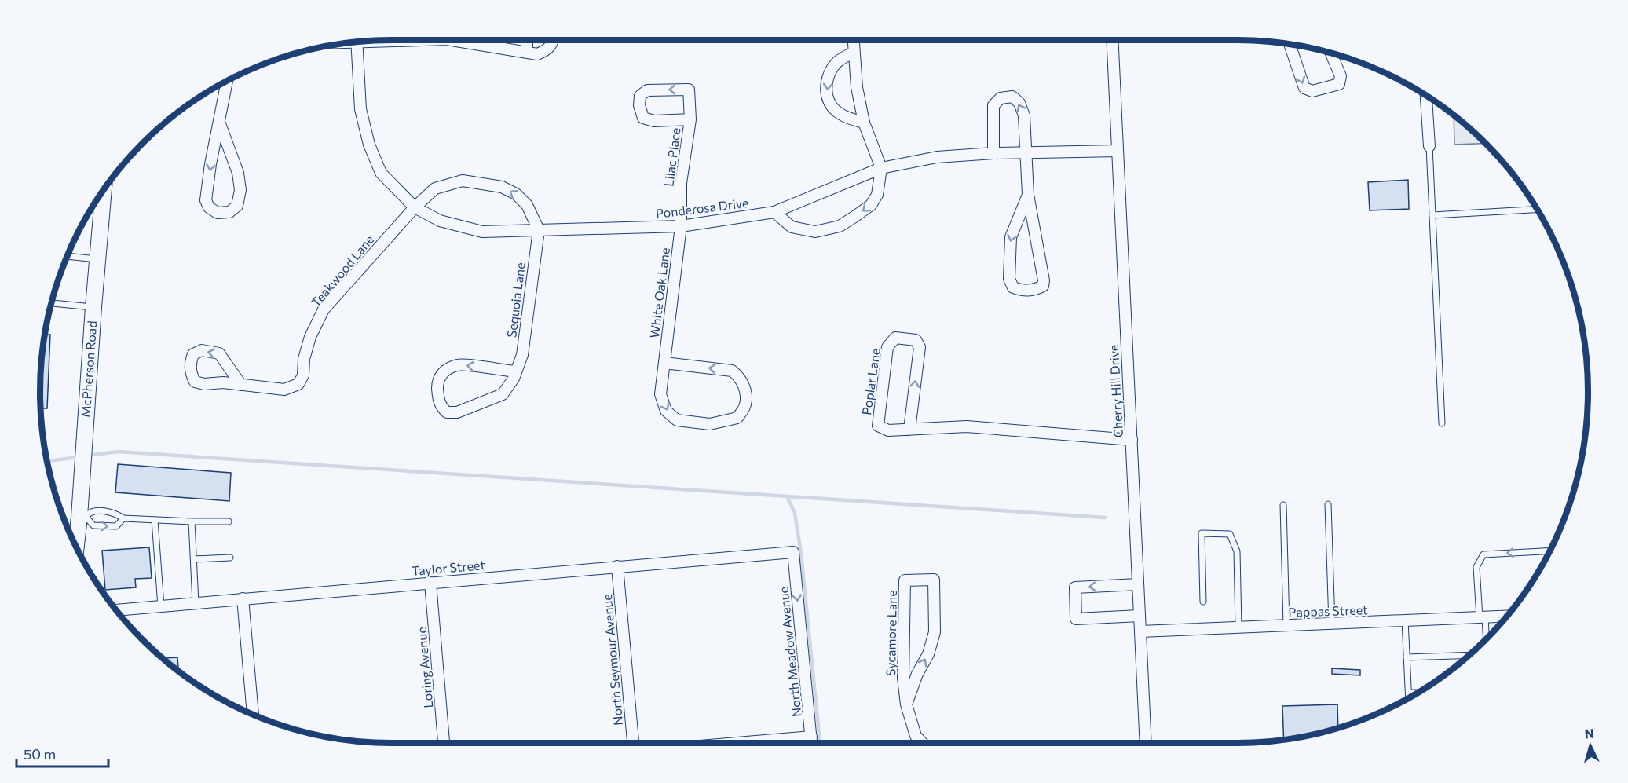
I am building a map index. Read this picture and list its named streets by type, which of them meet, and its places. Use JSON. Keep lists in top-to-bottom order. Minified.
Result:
{"streets":{"main road":["McPherson Road"],"street":["Lilac Place","Ponderosa Drive","Teakwood Lane","White Oak Lane","Sequoia Lane","Poplar Lane","Cherry Hill Drive","Taylor Street","Pappas Street","Sycamore Lane","North Meadow Avenue","North Seymour Avenue","Loring Avenue"]},"crossings":[["Lilac Place","Ponderosa Drive"],["Lilac Place","White Oak Lane"],["Ponderosa Drive","Teakwood Lane"],["Ponderosa Drive","White Oak Lane"],["Ponderosa Drive","Sequoia Lane"],["Ponderosa Drive","Cherry Hill Drive"],["Poplar Lane","Cherry Hill Drive"],["Cherry Hill Drive","Pappas Street"],["Taylor Street","North Meadow Avenue"],["Taylor Street","North Seymour Avenue"],["Taylor Street","Loring Avenue"]],"one_way":["North Meadow Avenue"],"scale_bar":"50 m","north":"top"}
